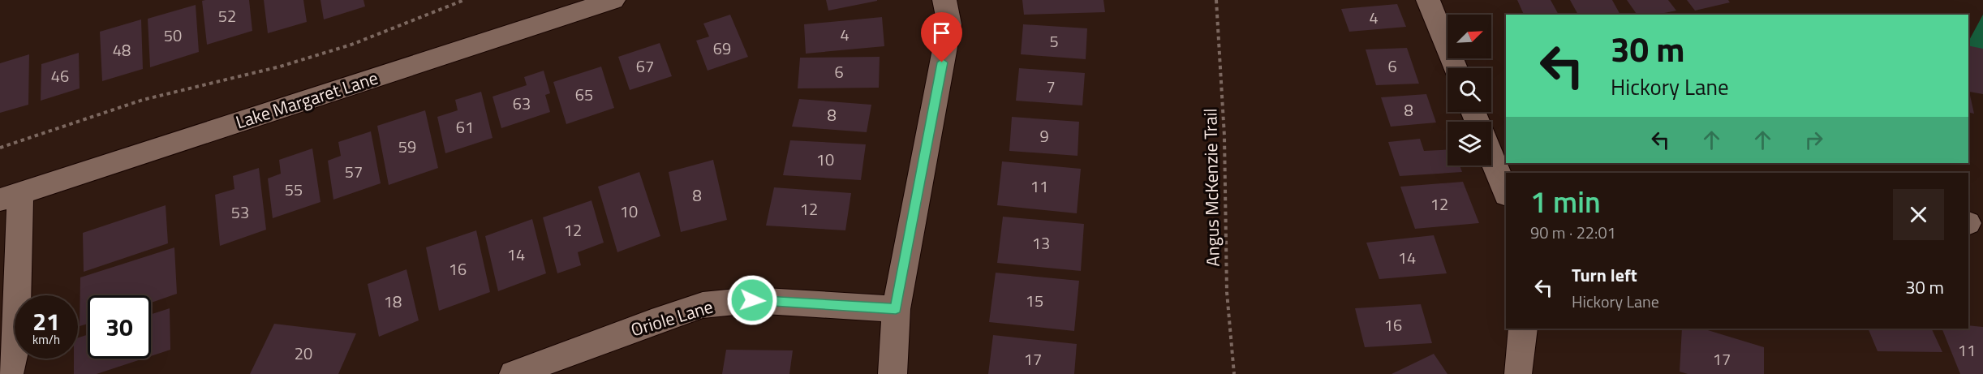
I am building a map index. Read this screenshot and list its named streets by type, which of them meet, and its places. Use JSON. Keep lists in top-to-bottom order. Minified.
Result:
{"streets":{"street":["Lake Margaret Lane","Oriole Lane"],"path":["Angus McKenzie Trail"]},"house_numbers":["52","4","4","50","5","69","48","67","6","6","46","7","65","63","8","8","61","9","59","10","57","11","55","8","12","12","10","53","12","13","14","14","16","15","18","16","11","20","17","17"],"north":"top right","page":{"turn":["30 m","Hickory Lane"],"heading":["1 min","90 m · 22:01"],"list":[{"name":"Turn left","note":"Hickory Lane","value":"30 m"}],"speed":"21 km/h","limit":"30"}}
